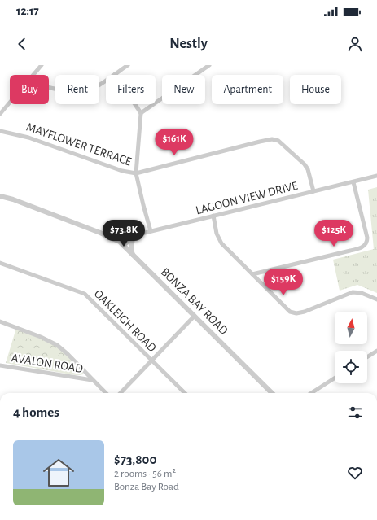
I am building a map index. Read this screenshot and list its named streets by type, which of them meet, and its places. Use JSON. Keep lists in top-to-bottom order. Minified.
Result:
{"streets":{"street":["MAYFLOWER TERRACE","LAGOON VIEW DRIVE","BONZA BAY ROAD","OAKLEIGH ROAD","AVALON ROAD"]},"crossings":[["MAYFLOWER TERRACE","LAGOON VIEW DRIVE"],["LAGOON VIEW DRIVE","BONZA BAY ROAD"]],"north":"top","page":{"status":"12:17","header":"Nestly","chip":["Buy","Rent","Filters","New","Apartment","House"],"price":["$161K","$73.8K","$125K","$159K"],"heading":"4 homes","list":[{"name":"$73,800","note":"2 rooms · 56 m² · Bonza Bay Road"}]}}
